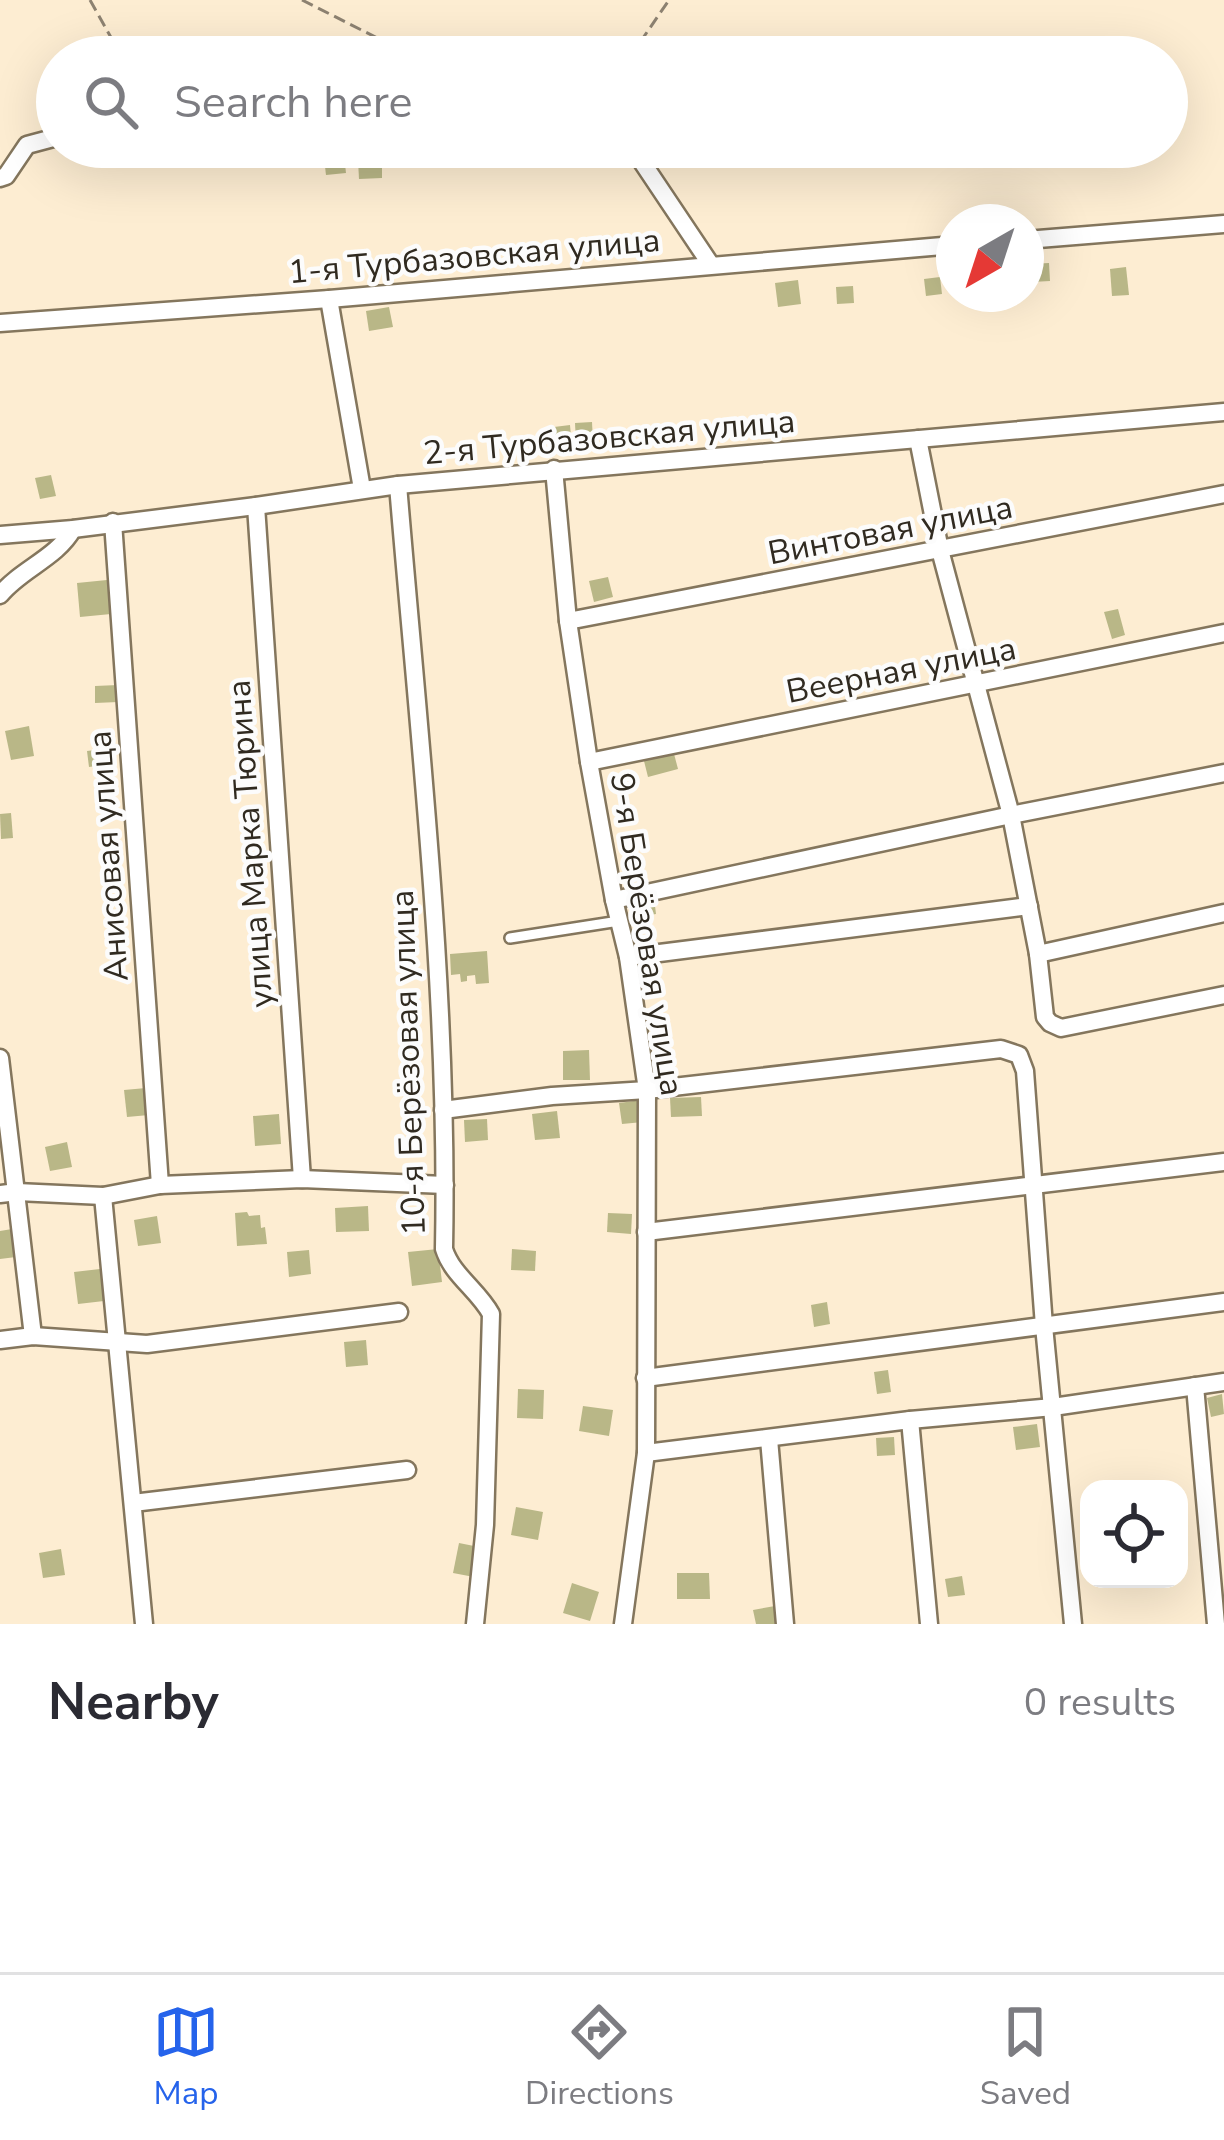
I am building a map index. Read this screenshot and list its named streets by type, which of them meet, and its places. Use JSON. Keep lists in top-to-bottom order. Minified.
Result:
{"streets":{"street":["1-я Турбазовская улица","2-я Турбазовская улица","Винтовая улица","Веерная улица","улица Марка Тюрина","Анисовая улица","9-я Берёзовая улица","10-я Берёзовая улица"]},"crossings":[["2-я Турбазовская улица","улица Марка Тюрина"],["2-я Турбазовская улица","Анисовая улица"],["2-я Турбазовская улица","9-я Берёзовая улица"],["2-я Турбазовская улица","10-я Берёзовая улица"],["Винтовая улица","9-я Берёзовая улица"],["Веерная улица","9-я Берёзовая улица"]],"north":"bottom left","page":{"search":"Search here","heading":["Nearby","0 results"],"nav":["Map","Directions","Saved"]}}
